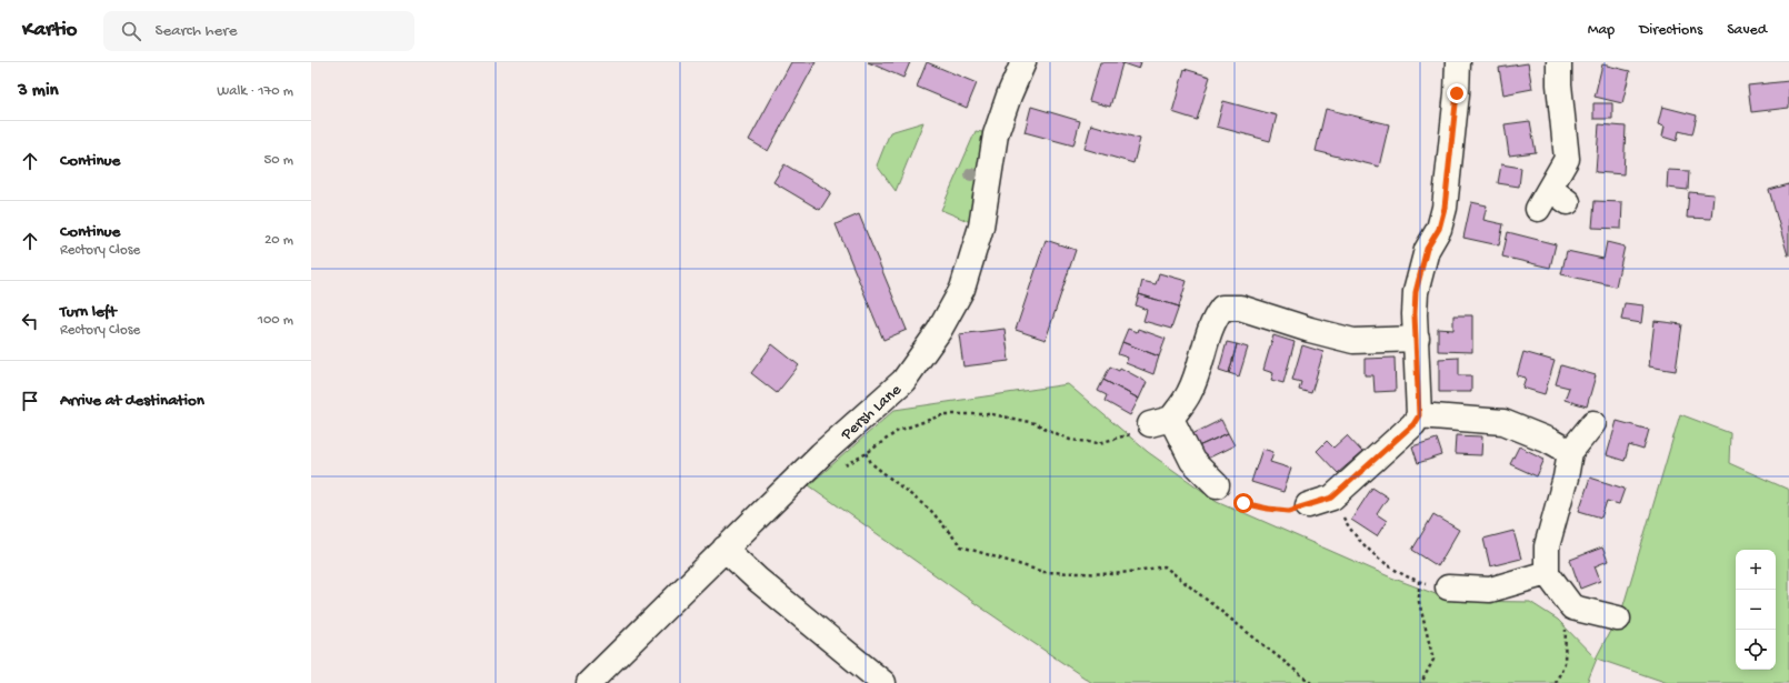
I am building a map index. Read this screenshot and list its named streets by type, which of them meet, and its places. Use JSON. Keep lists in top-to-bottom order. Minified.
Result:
{"streets":{"street":["Persh Lane"]},"page":{"header":"Kartio","search":"Search here","nav":["Map","Directions","Saved"],"heading":["3 min","Walk · 170 m"],"list":[["Continue","50 m"],["Continue","Rectory Close","20 m"],["Turn left","Rectory Close","100 m"],"Arrive at destination"],"map_buttons":["+","−"]}}
